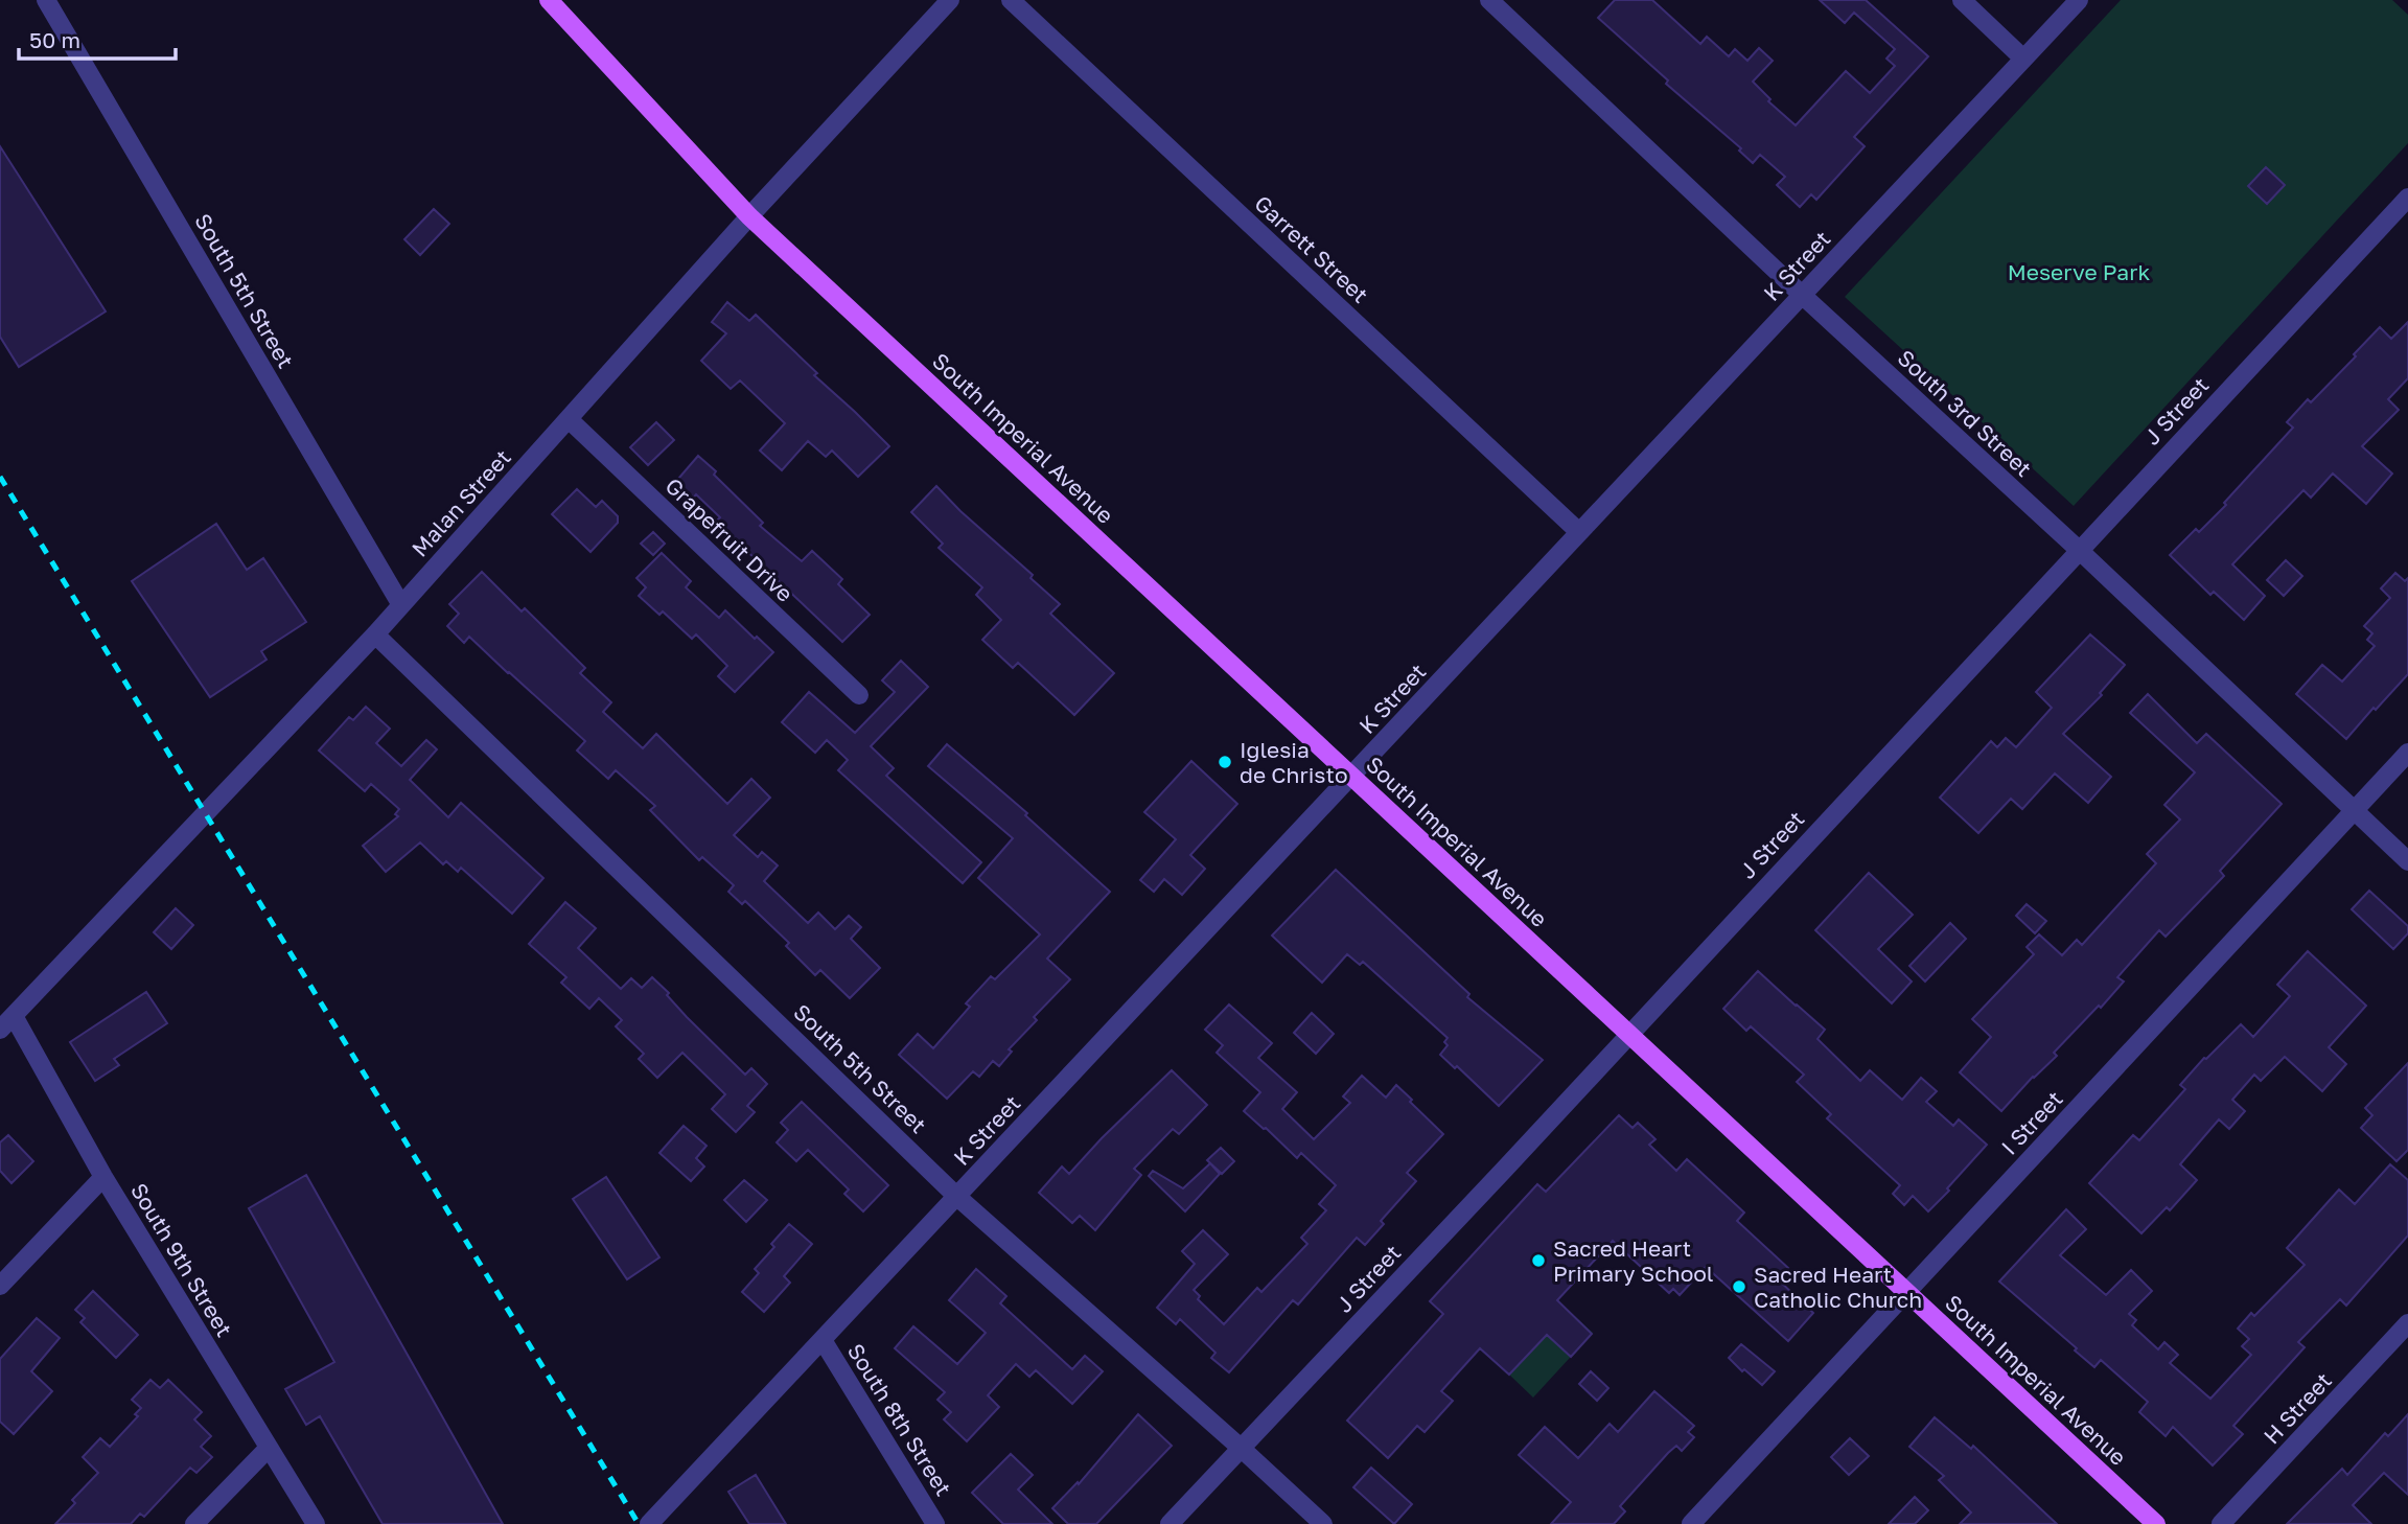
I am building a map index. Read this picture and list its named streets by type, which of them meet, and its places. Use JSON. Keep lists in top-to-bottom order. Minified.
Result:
{"streets":{"main road":["South Imperial Avenue"],"street":["Garrett Street","K Street","South 5th Street","J Street","South 3rd Street","Malan Street","Grapefruit Drive","I Street","South 9th Street","H Street","South 8th Street"]},"crossings":[["Garrett Street","K Street"],["K Street","South 5th Street"],["K Street","South 3rd Street"],["K Street","South Imperial Avenue"],["K Street","South 8th Street"],["South 5th Street","J Street"],["South 5th Street","Malan Street"],["J Street","South 3rd Street"],["J Street","South Imperial Avenue"],["South 3rd Street","I Street"],["South Imperial Avenue","Malan Street"],["South Imperial Avenue","I Street"],["Malan Street","Grapefruit Drive"],["Malan Street","South 9th Street"]],"parks":["Meserve Park"],"places":["Iglesia de Christo","Sacred Heart Primary School","Sacred Heart Catholic Church"],"scale_bar":"50 m"}
